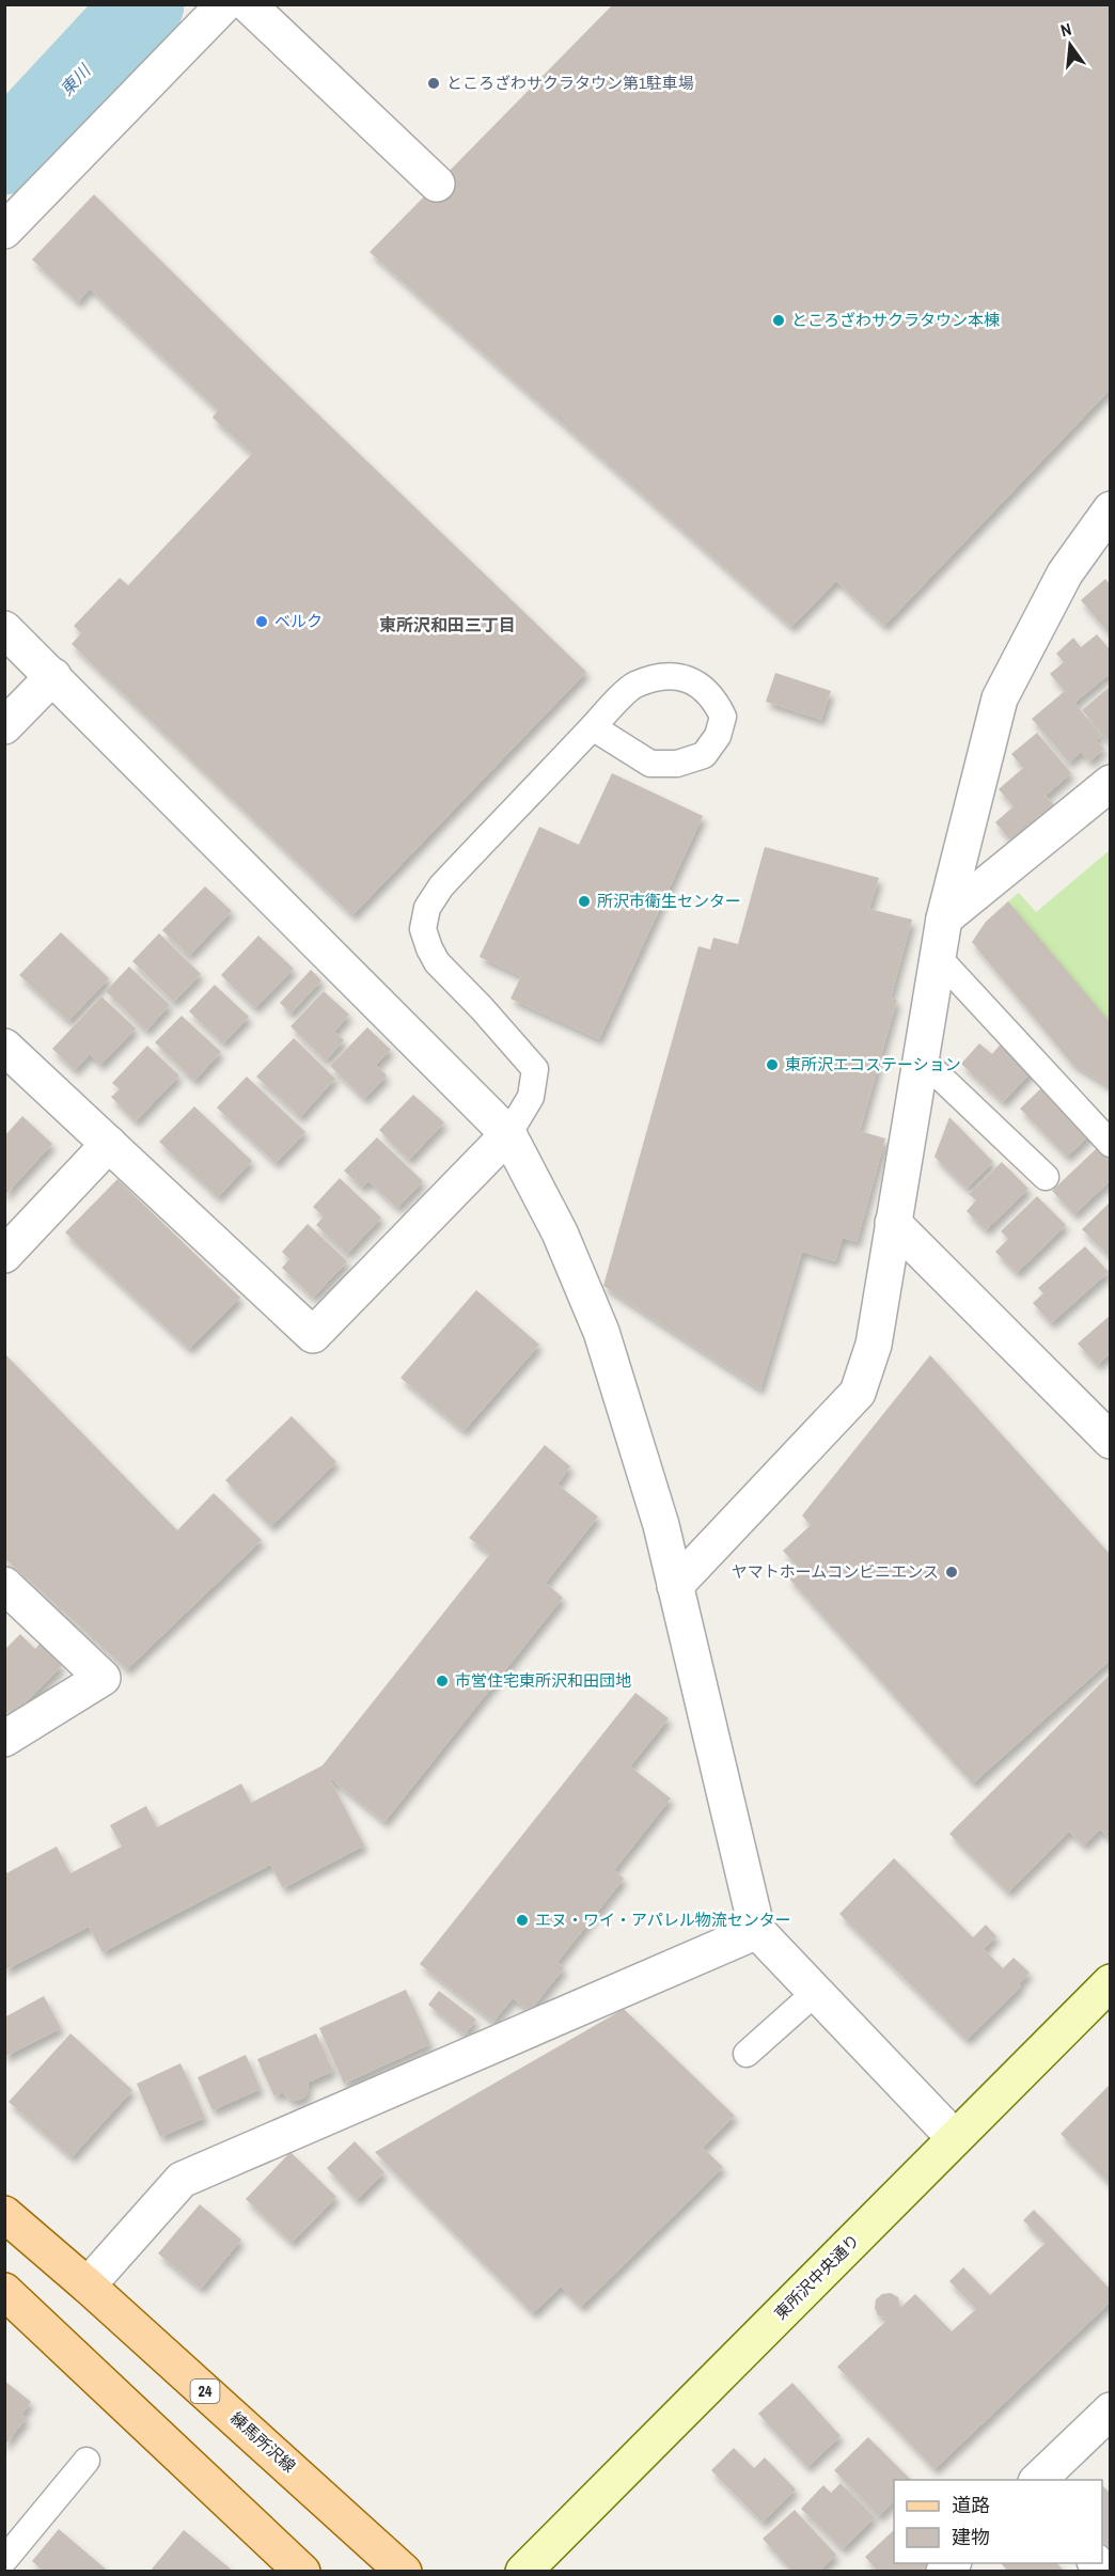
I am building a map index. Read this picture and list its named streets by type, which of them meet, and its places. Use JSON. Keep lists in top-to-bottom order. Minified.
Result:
{"streets":{"main road":["24","練馬所沢線"],"street":["東所沢中央通り"]},"districts":["東所沢和田三丁目"],"water":["東川"],"places":["ところざわサクラタウン第1駐車場","ところざわサクラタウン本棟","ベルク","所沢市衛生センター","東所沢エコステーション","ヤマトホームコンビニエンス","市営住宅東所沢和田団地","エヌ・ワイ・アパレル物流センター"],"legend":["道路","建物"],"north":"top"}
